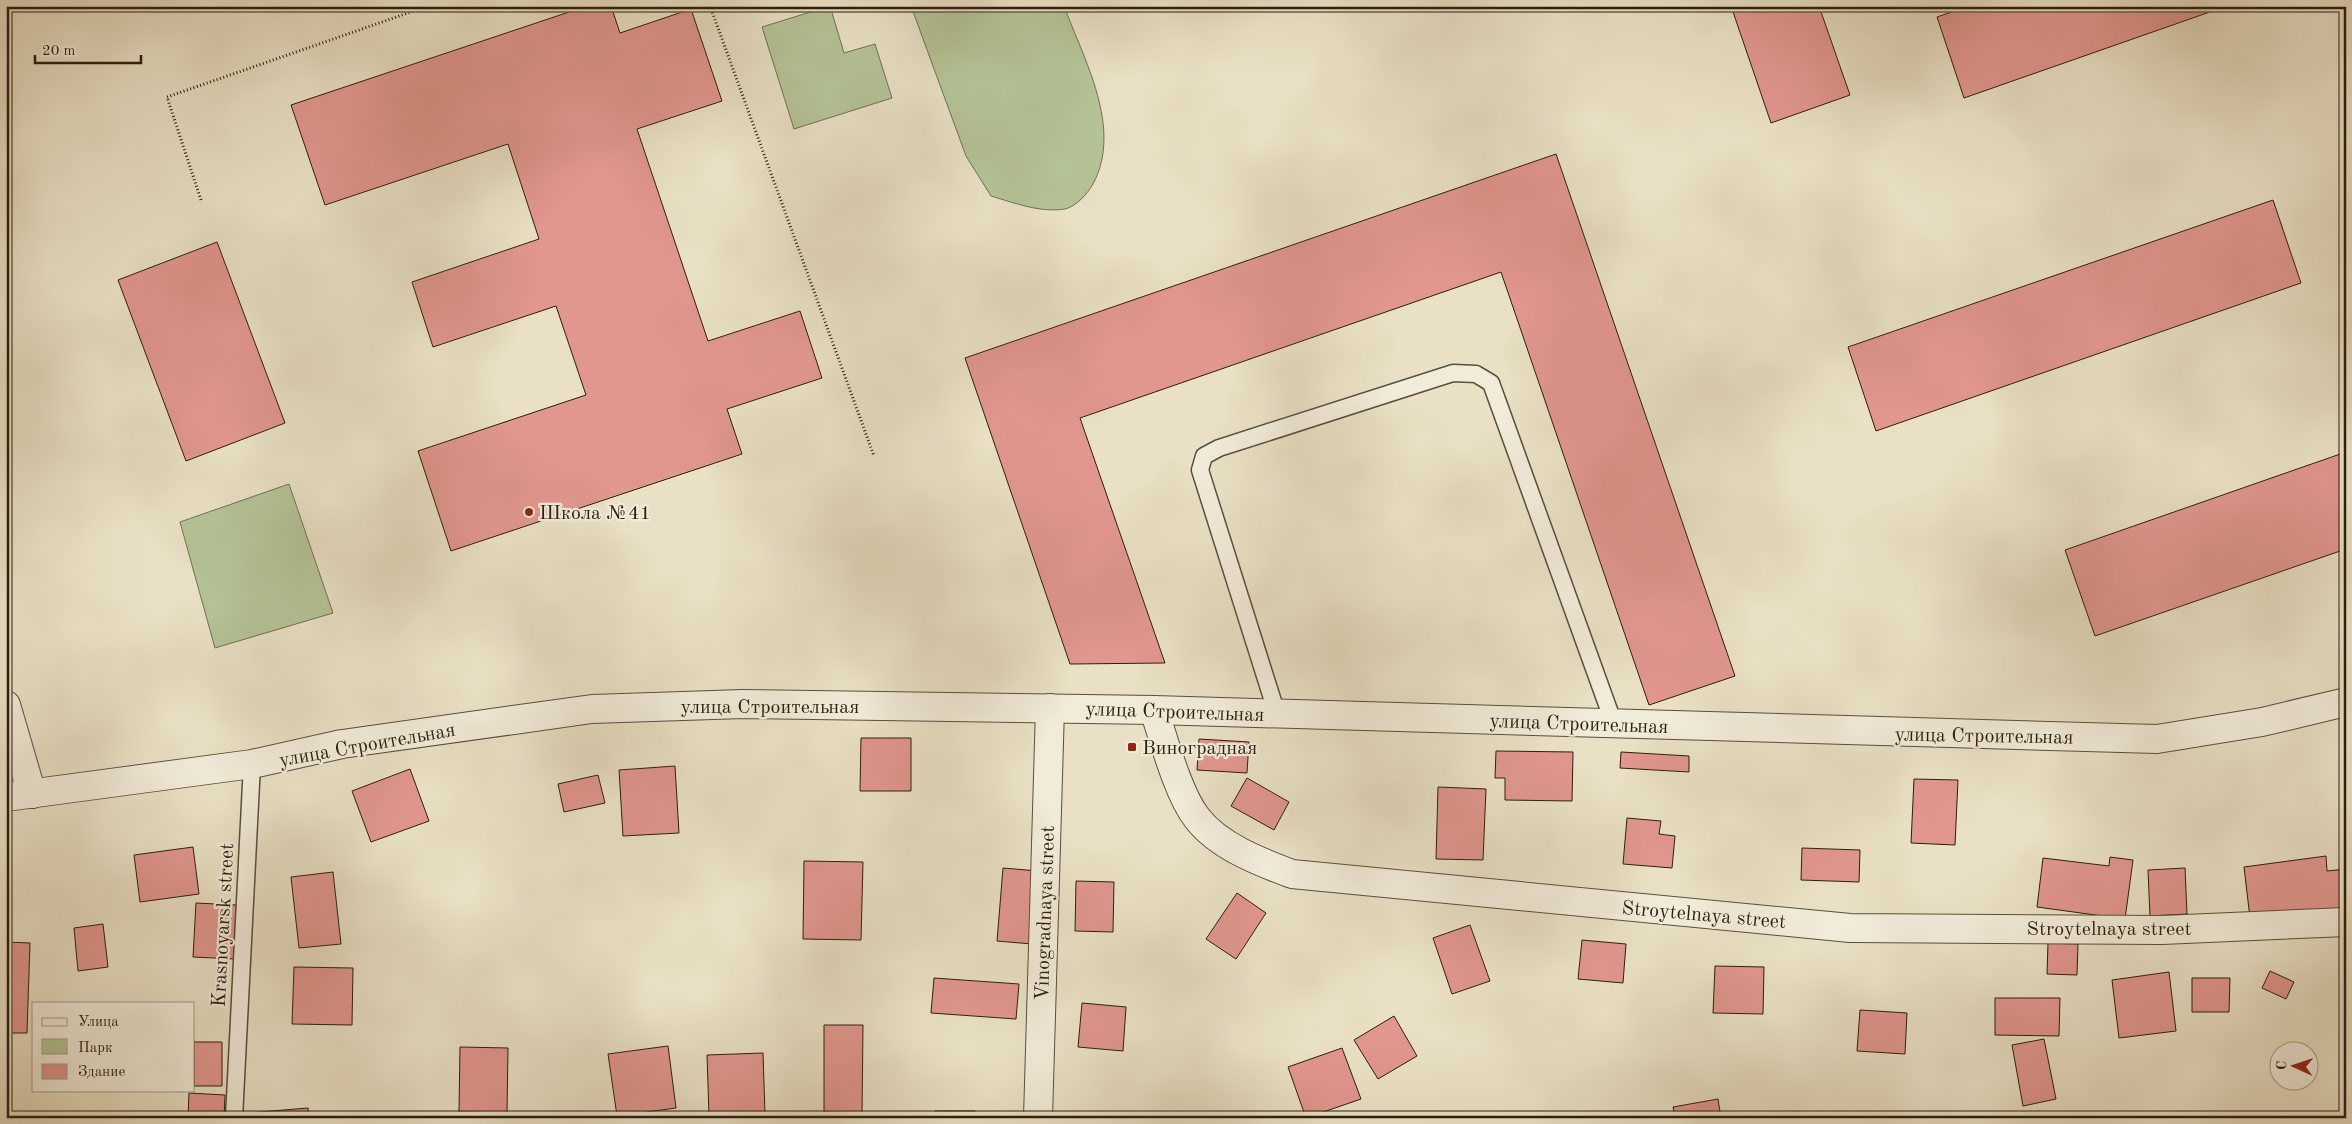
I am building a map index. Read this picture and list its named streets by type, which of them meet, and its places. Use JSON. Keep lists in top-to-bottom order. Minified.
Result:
{"streets":{"street":["улица Строительная","Vinogradnaya street","Stroytelnaya street"],"lane":["Krasnoyarsk street"]},"crossings":[["улица Строительная","Vinogradnaya street"],["улица Строительная","Stroytelnaya street"],["улица Строительная","Krasnoyarsk street"]],"places":{"other":["Школа №41"],"transit":["Виноградная"]},"legend":["Улица","Парк","Здание"],"scale_bar":"20 m","north":"left"}
